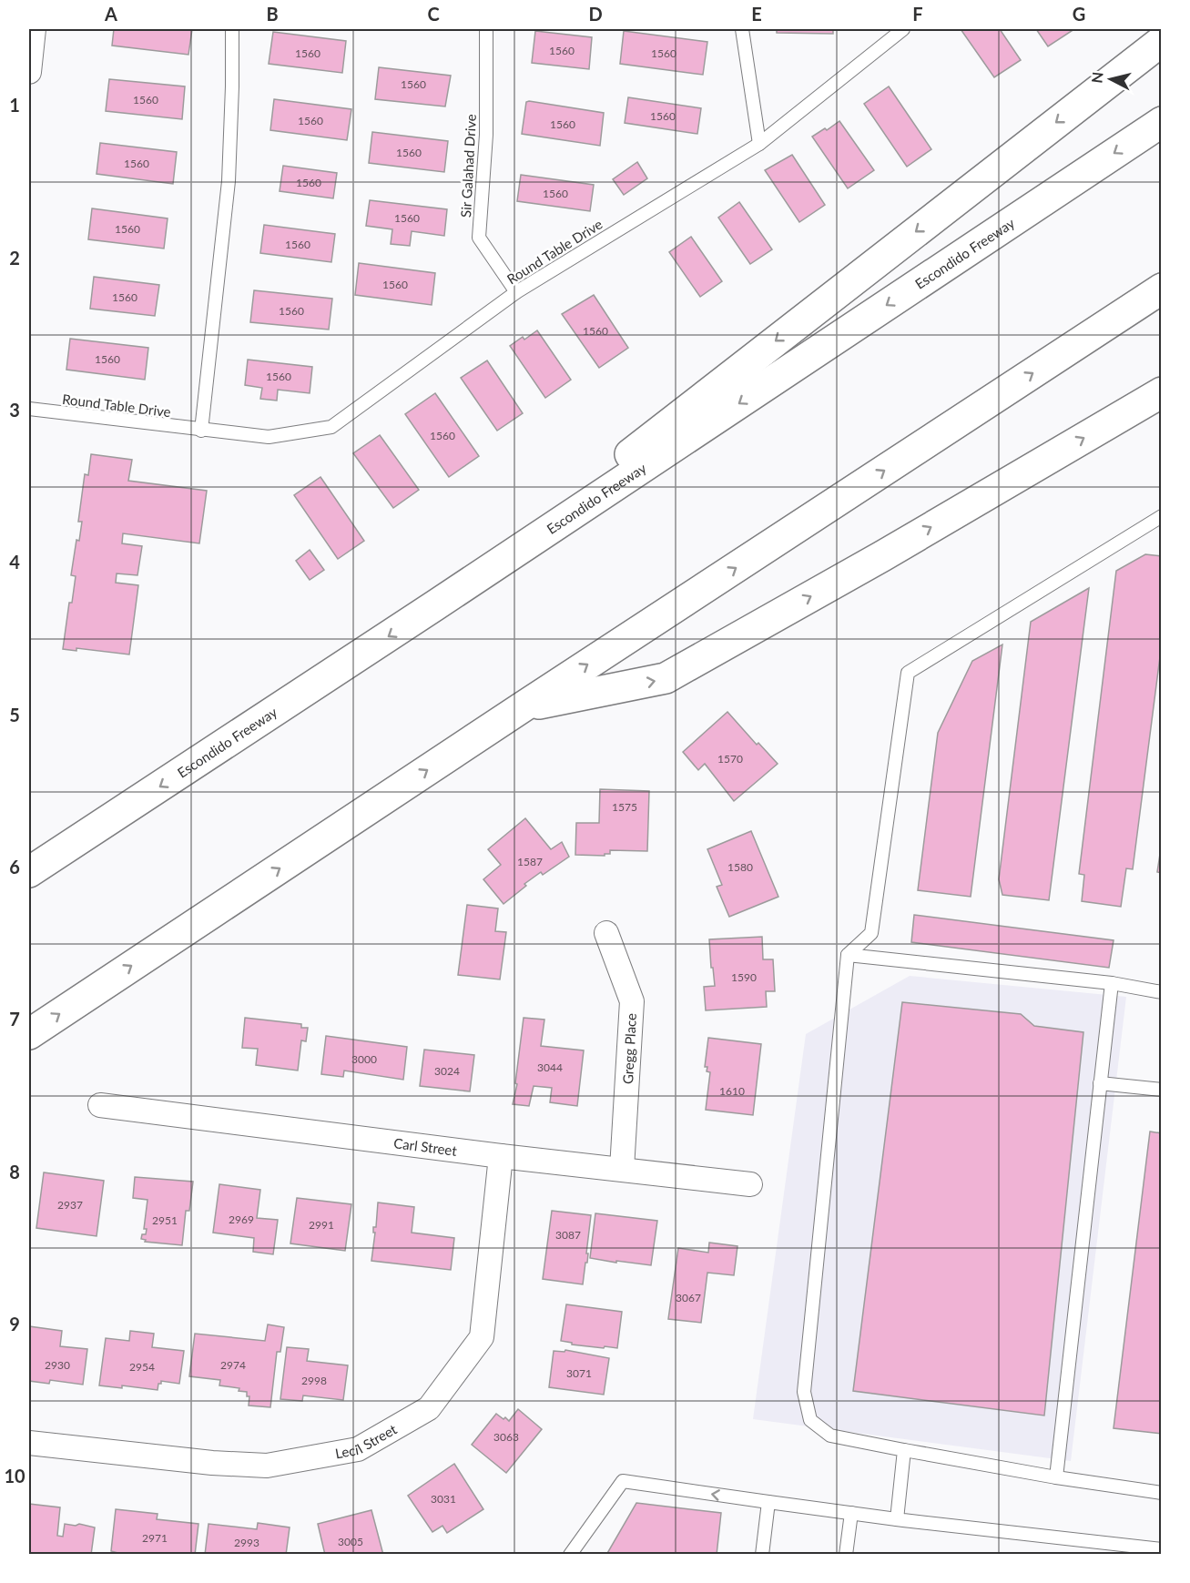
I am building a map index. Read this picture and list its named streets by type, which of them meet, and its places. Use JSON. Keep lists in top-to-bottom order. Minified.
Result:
{"streets":{"highway":["Escondido Freeway"],"street":["Gregg Place","Carl Street","Lecil Street"],"lane":["Sir Galahad Drive","Round Table Drive"]},"crossings":[["Sir Galahad Drive","Round Table Drive"],["Gregg Place","Carl Street"],["Carl Street","Lecil Street"]],"house_numbers":["1560","1560","1560","1560","1560","1560","1560","1560","1560","1560","1560","1560","1560","1560","1560","1560","1560","1560","1560","1560","1560","1560","1570","1575","1587","1580","1590","3000","3044","3024","1610","2937","2969","2951","2991","3087","3067","2930","2974","2954","3071","2998","3063","3031","2971","3005","2993"],"north":"left","grid":{"columns":["A","B","C","D","E","F","G"],"rows":["1","2","3","4","5","6","7","8","9","10"]}}
